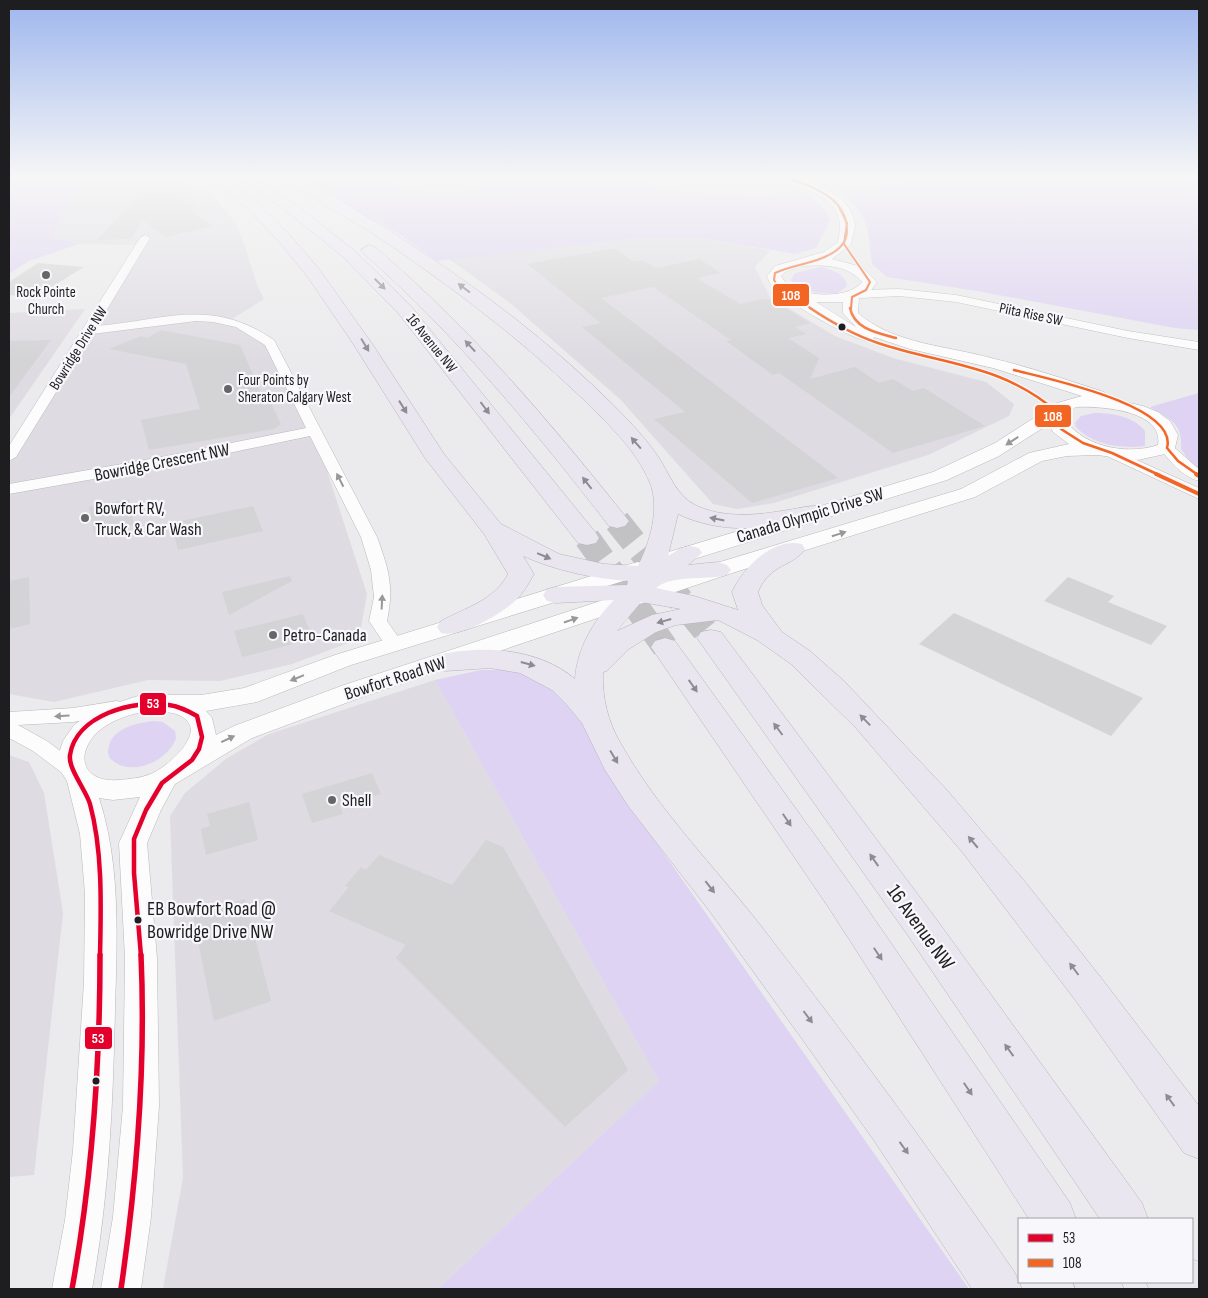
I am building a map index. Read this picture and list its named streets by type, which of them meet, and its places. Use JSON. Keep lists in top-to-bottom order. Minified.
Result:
{"streets":{"highway":["16 Avenue NW"],"street":["Piita Rise SW","Bowridge Drive NW","Bowridge Crescent NW","Canada Olympic Drive SW","Bowfort Road NW"]},"places":["Rock Pointe Church","Four Points by Sheraton Calgary West","Bowfort RV, Truck, & Car Wash","Petro-Canada","Shell","EB Bowfort Road @ Bowridge Drive NW"],"lines":["transit line 108","transit line 53"],"legend":["53","108"]}
